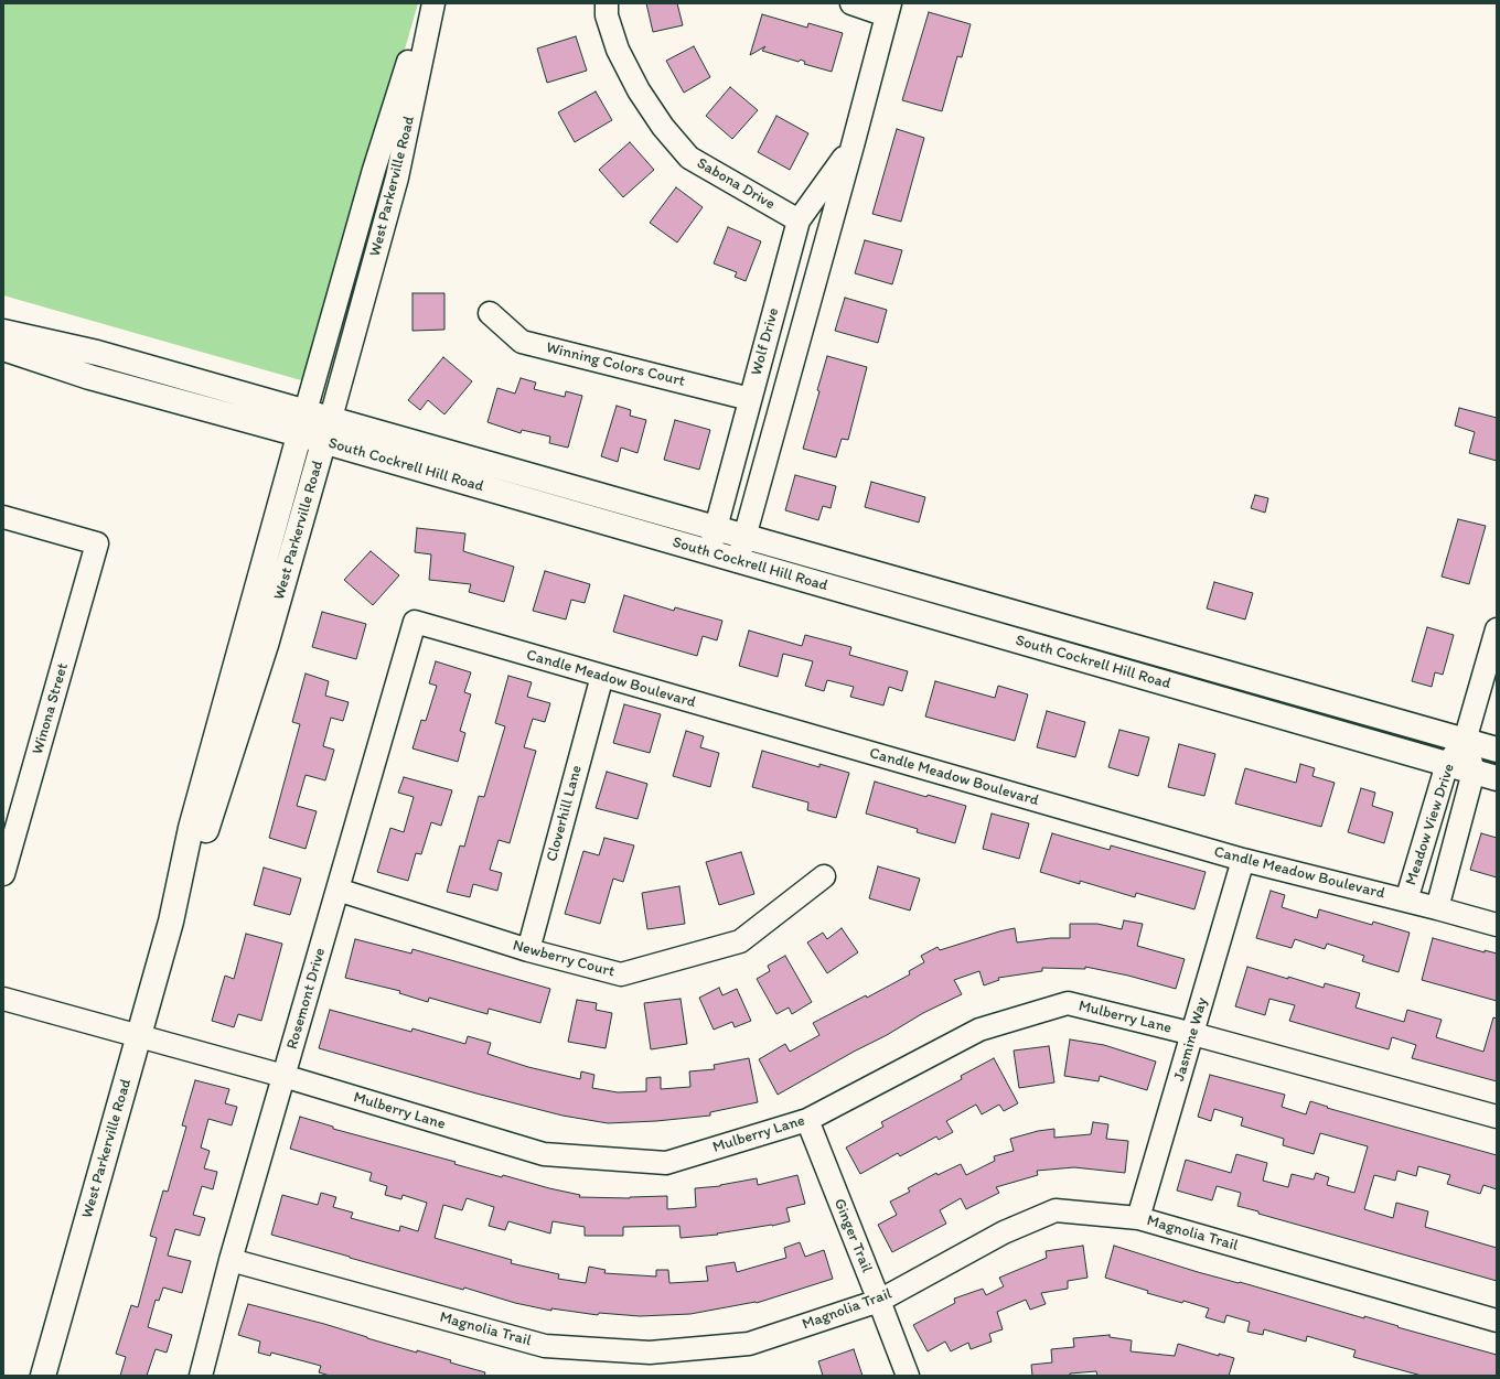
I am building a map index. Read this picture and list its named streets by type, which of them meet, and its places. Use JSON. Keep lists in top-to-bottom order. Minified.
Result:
{"streets":{"main road":["West Parkerville Road","South Cockrell Hill Road"],"street":["Sabona Drive","Wolf Drive","Winning Colors Court","Candle Meadow Boulevard","Winona Street","Cloverhill Lane","Meadow View Drive","Newberry Court","Rosemont Drive","Mulberry Lane","Jasmine Way","Magnolia Trail","Ginger Trail"]},"crossings":[["Sabona Drive","Wolf Drive"],["West Parkerville Road","South Cockrell Hill Road"],["West Parkerville Road","Mulberry Lane"],["Wolf Drive","Winning Colors Court"],["Wolf Drive","South Cockrell Hill Road"],["South Cockrell Hill Road","Meadow View Drive"],["Candle Meadow Boulevard","Cloverhill Lane"],["Candle Meadow Boulevard","Meadow View Drive"],["Candle Meadow Boulevard","Rosemont Drive"],["Candle Meadow Boulevard","Jasmine Way"],["Cloverhill Lane","Newberry Court"],["Newberry Court","Rosemont Drive"],["Rosemont Drive","Mulberry Lane"],["Rosemont Drive","Magnolia Trail"],["Mulberry Lane","Jasmine Way"],["Mulberry Lane","Ginger Trail"],["Jasmine Way","Magnolia Trail"],["Magnolia Trail","Ginger Trail"]]}
